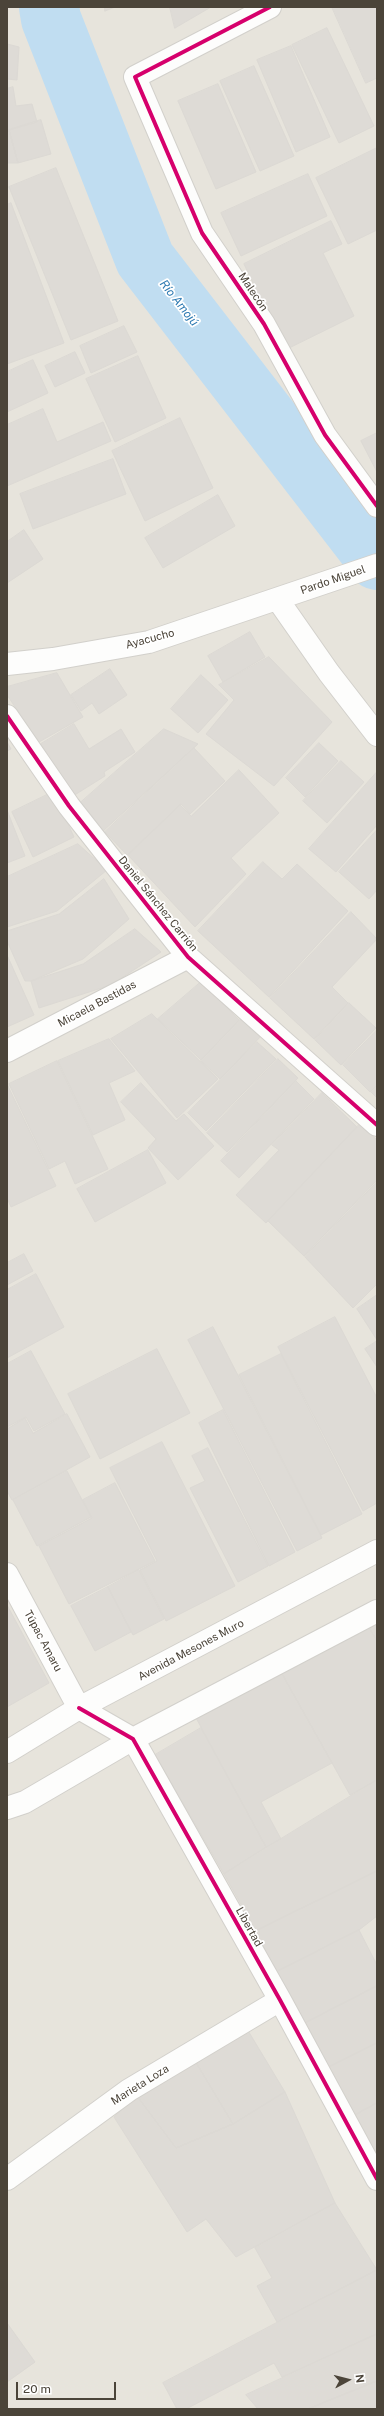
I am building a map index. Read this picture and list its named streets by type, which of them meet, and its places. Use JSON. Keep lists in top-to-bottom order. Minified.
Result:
{"streets":{"street":["Malecón","Pardo Miguel","Ayacucho","Daniel Sánchez Carrión","Micaela Bastidas","Túpac Amaru","Avenida Mesones Muro","Libertad","Marieta Loza"]},"crossings":[["Pardo Miguel","Ayacucho"],["Daniel Sánchez Carrión","Micaela Bastidas"],["Túpac Amaru","Avenida Mesones Muro"],["Libertad","Marieta Loza"]],"water":["Río Amojú"],"scale_bar":"20 m","north":"right"}
